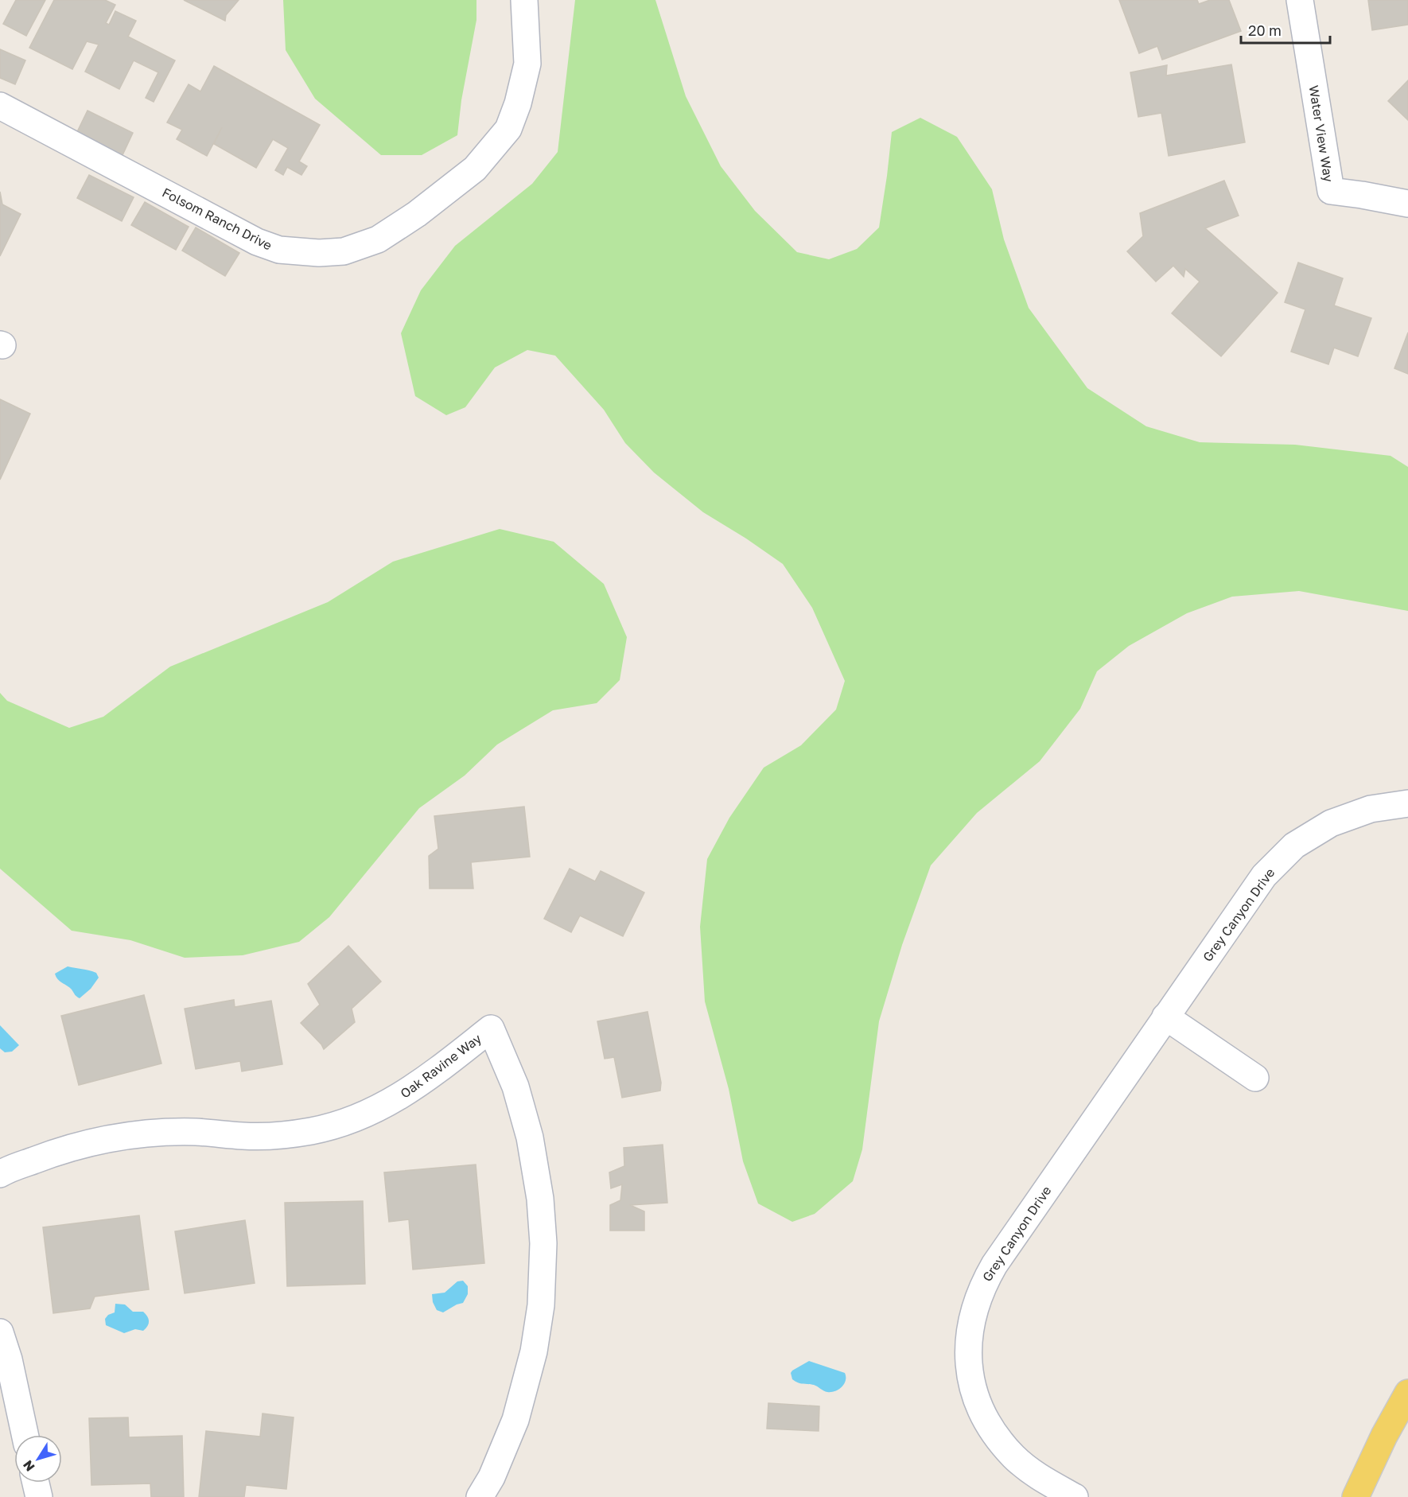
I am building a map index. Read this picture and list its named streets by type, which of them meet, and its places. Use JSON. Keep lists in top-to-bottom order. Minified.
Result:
{"streets":{"street":["Water View Way","Folsom Ranch Drive","Grey Canyon Drive","Oak Ravine Way"]},"scale_bar":"20 m","north":"bottom left"}
